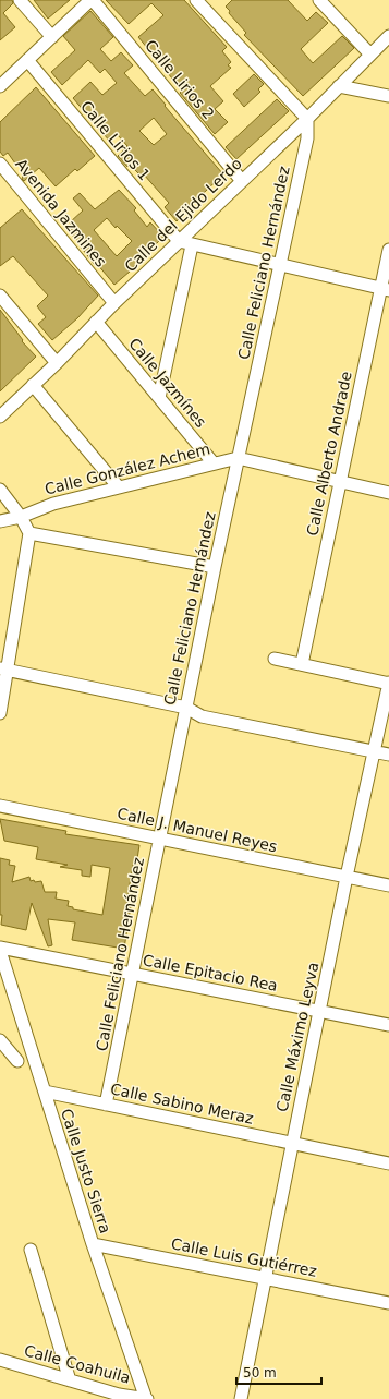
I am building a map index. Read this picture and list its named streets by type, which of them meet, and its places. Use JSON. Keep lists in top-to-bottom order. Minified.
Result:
{"streets":{"street":["Calle Lirios 2","Calle Lirios 1","Avenida Jazmines","Calle del Ejido Lerdo","Calle Feliciano Hernández","Calle Jazmínes","Calle Alberto Andrade","Calle González Achem","Calle J. Manuel Reyes","Calle Epitacio Rea","Calle Máximo Leyva","Calle Sabino Meraz","Calle Justo Sierra","Calle Luis Gutiérrez","Calle Coahuila"]},"crossings":[["Calle Lirios 2","Calle del Ejido Lerdo"],["Calle Lirios 1","Calle del Ejido Lerdo"],["Avenida Jazmines","Calle del Ejido Lerdo"],["Calle del Ejido Lerdo","Calle Feliciano Hernández"],["Calle del Ejido Lerdo","Calle Jazmínes"],["Calle Feliciano Hernández","Calle González Achem"],["Calle Feliciano Hernández","Calle J. Manuel Reyes"],["Calle Feliciano Hernández","Calle Epitacio Rea"],["Calle Feliciano Hernández","Calle Sabino Meraz"],["Calle Jazmínes","Calle González Achem"],["Calle J. Manuel Reyes","Calle Máximo Leyva"],["Calle Epitacio Rea","Calle Máximo Leyva"],["Calle Máximo Leyva","Calle Sabino Meraz"],["Calle Máximo Leyva","Calle Luis Gutiérrez"],["Calle Sabino Meraz","Calle Justo Sierra"],["Calle Justo Sierra","Calle Luis Gutiérrez"],["Calle Justo Sierra","Calle Coahuila"]],"scale_bar":"50 m"}
